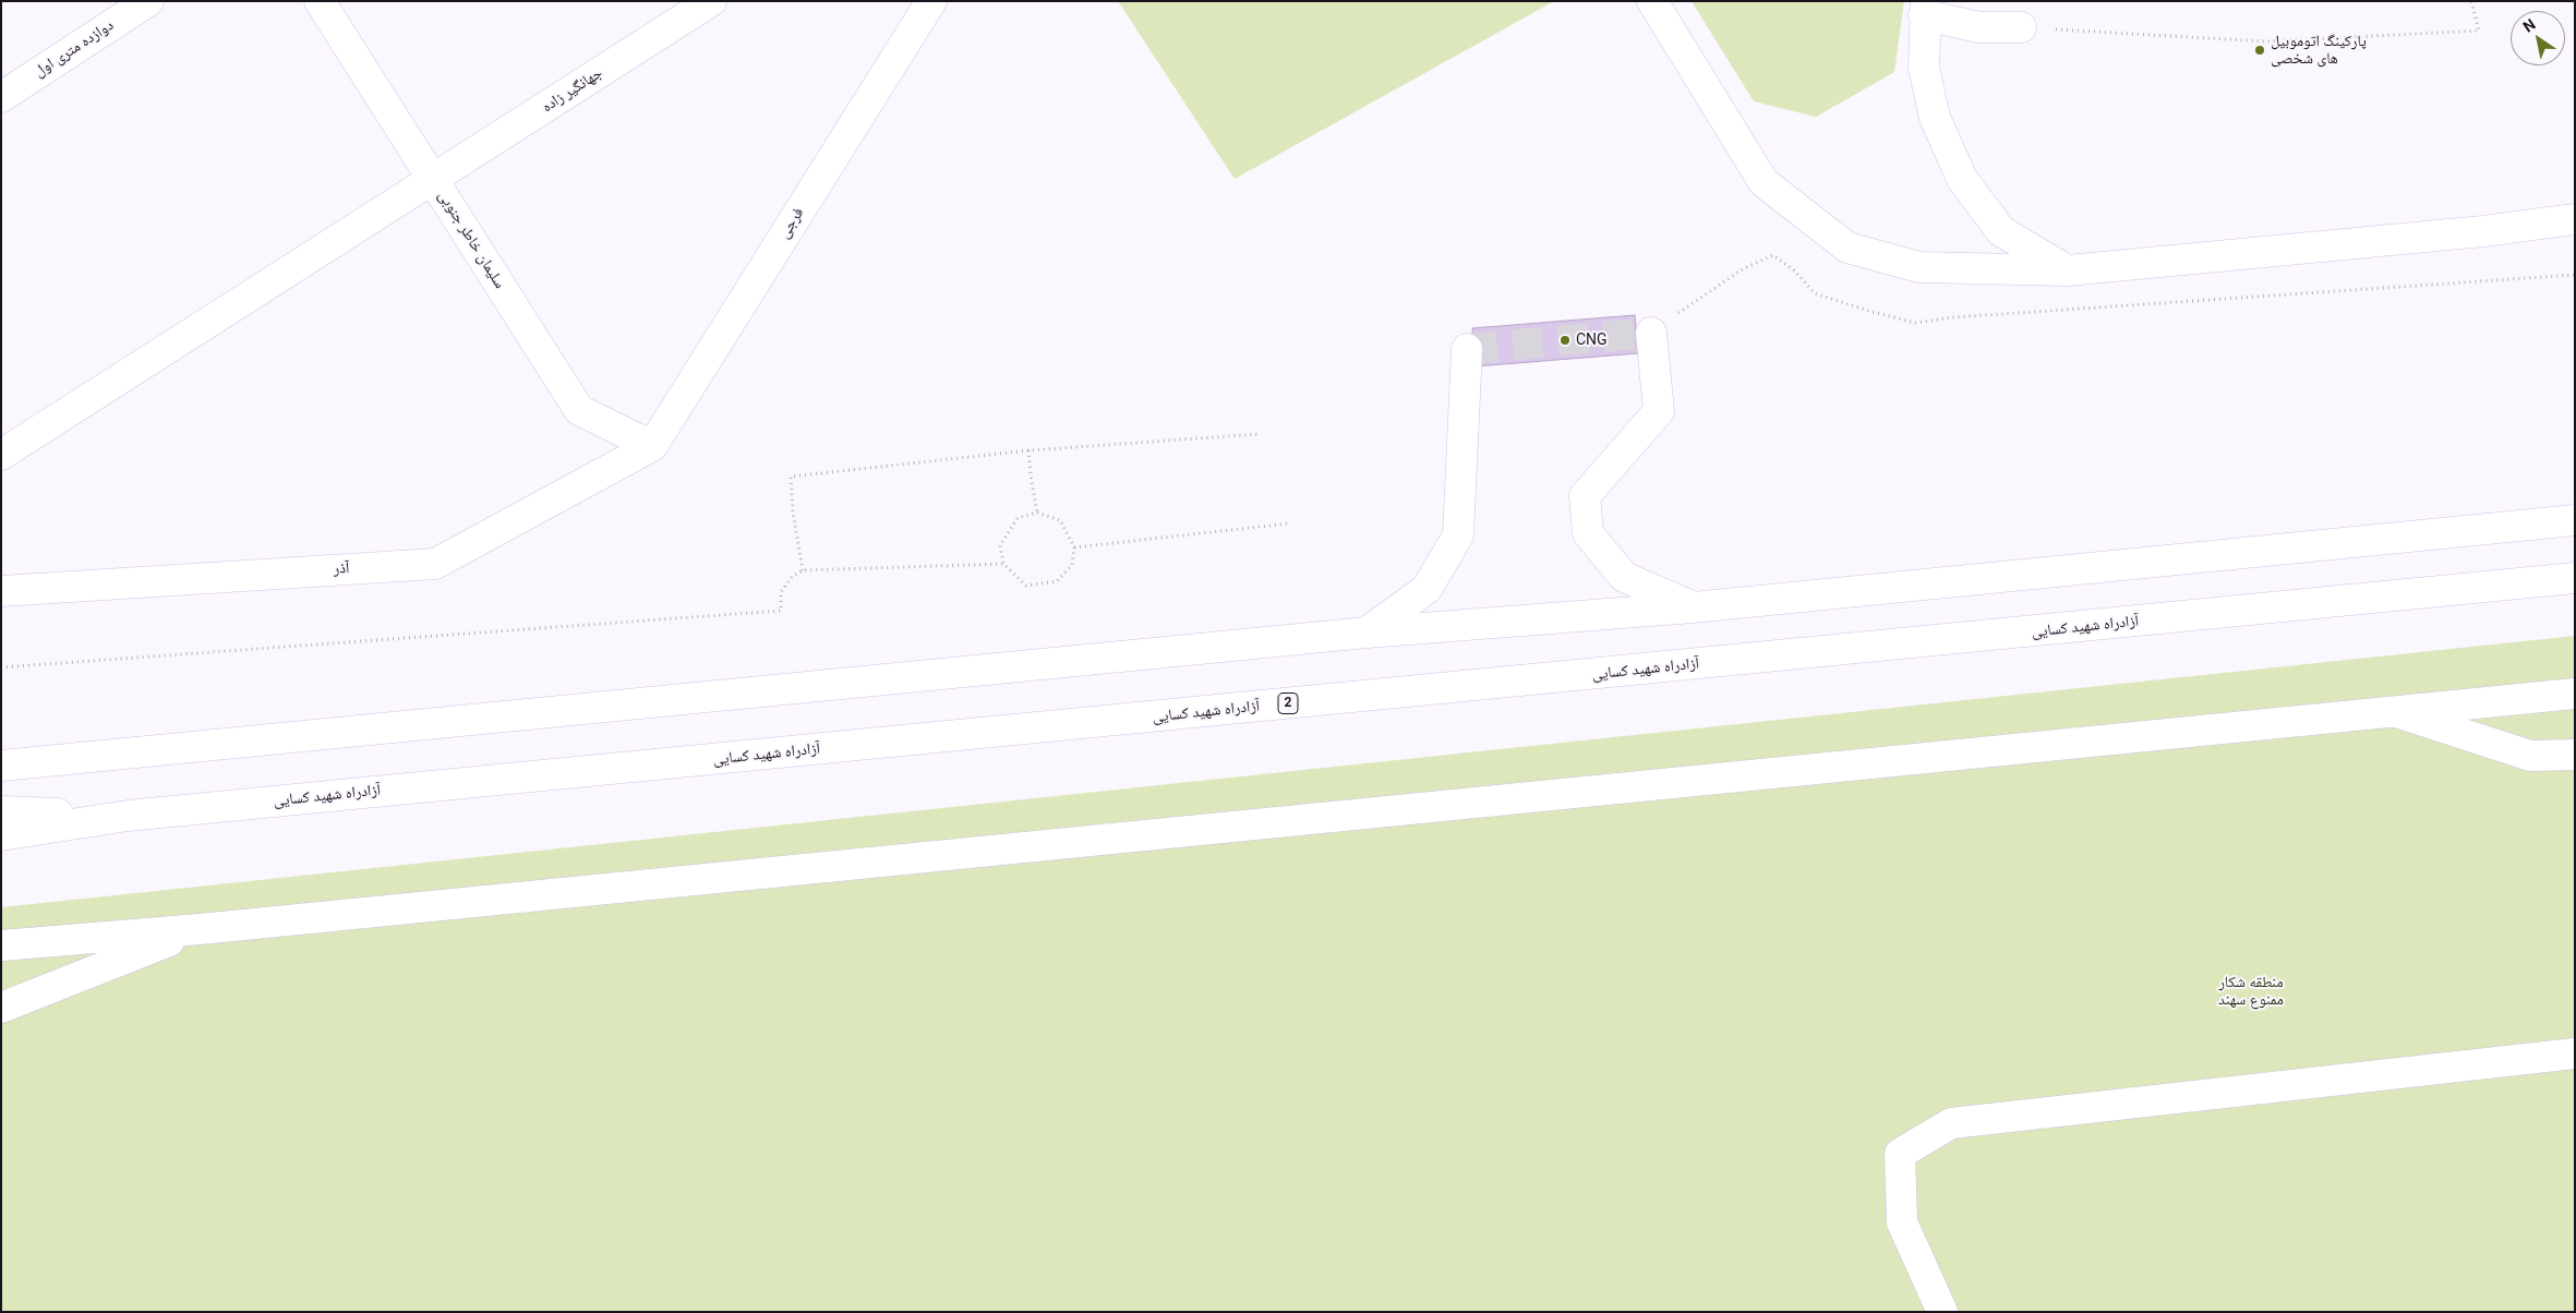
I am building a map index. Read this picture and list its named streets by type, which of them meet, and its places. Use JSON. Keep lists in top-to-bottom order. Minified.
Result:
{"streets":{"main road":["دوازده متری اول","جهانگیر زاده","فرجی","سلیمان خاطر جنوبی","آذر","آزادراه شهید کسایی","2"]},"crossings":[["جهانگیر زاده","سلیمان خاطر جنوبی"],["فرجی","سلیمان خاطر جنوبی"],["فرجی","آذر"],["سلیمان خاطر جنوبی","آذر"]],"parks":["منطقه شکار ممنوع سهند"],"places":["پارکینگ اتوموبیل های شخصی","CNG"],"north":"top left"}
